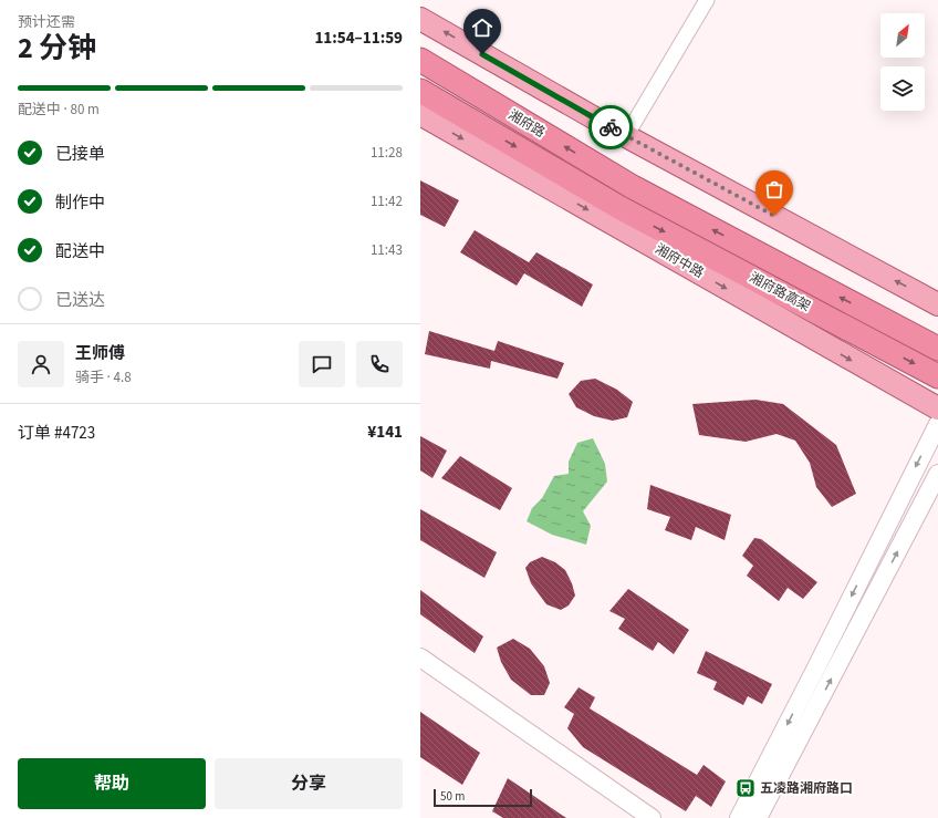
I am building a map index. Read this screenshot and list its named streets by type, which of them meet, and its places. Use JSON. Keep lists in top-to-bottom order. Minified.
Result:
{"streets":{"highway":["湘府路","湘府路高架"],"main road":["湘府中路"]},"crossings":[["湘府路","湘府路高架"]],"places":{"bus stop":["五凌路湘府路口"]},"scale_bar":"50 m","north":"top right","page":{"heading":["2 分钟","预计还需","11:54–11:59"],"panel":["王师傅","骑手 · 4.8","订单 #4723","¥141"],"bar":"配送中 · 80 m","list":[["已接单","11:28"],["制作中","11:42"],["配送中","11:43"],"已送达"],"buttons":["帮助","分享"],"scale":"50 m"}}
